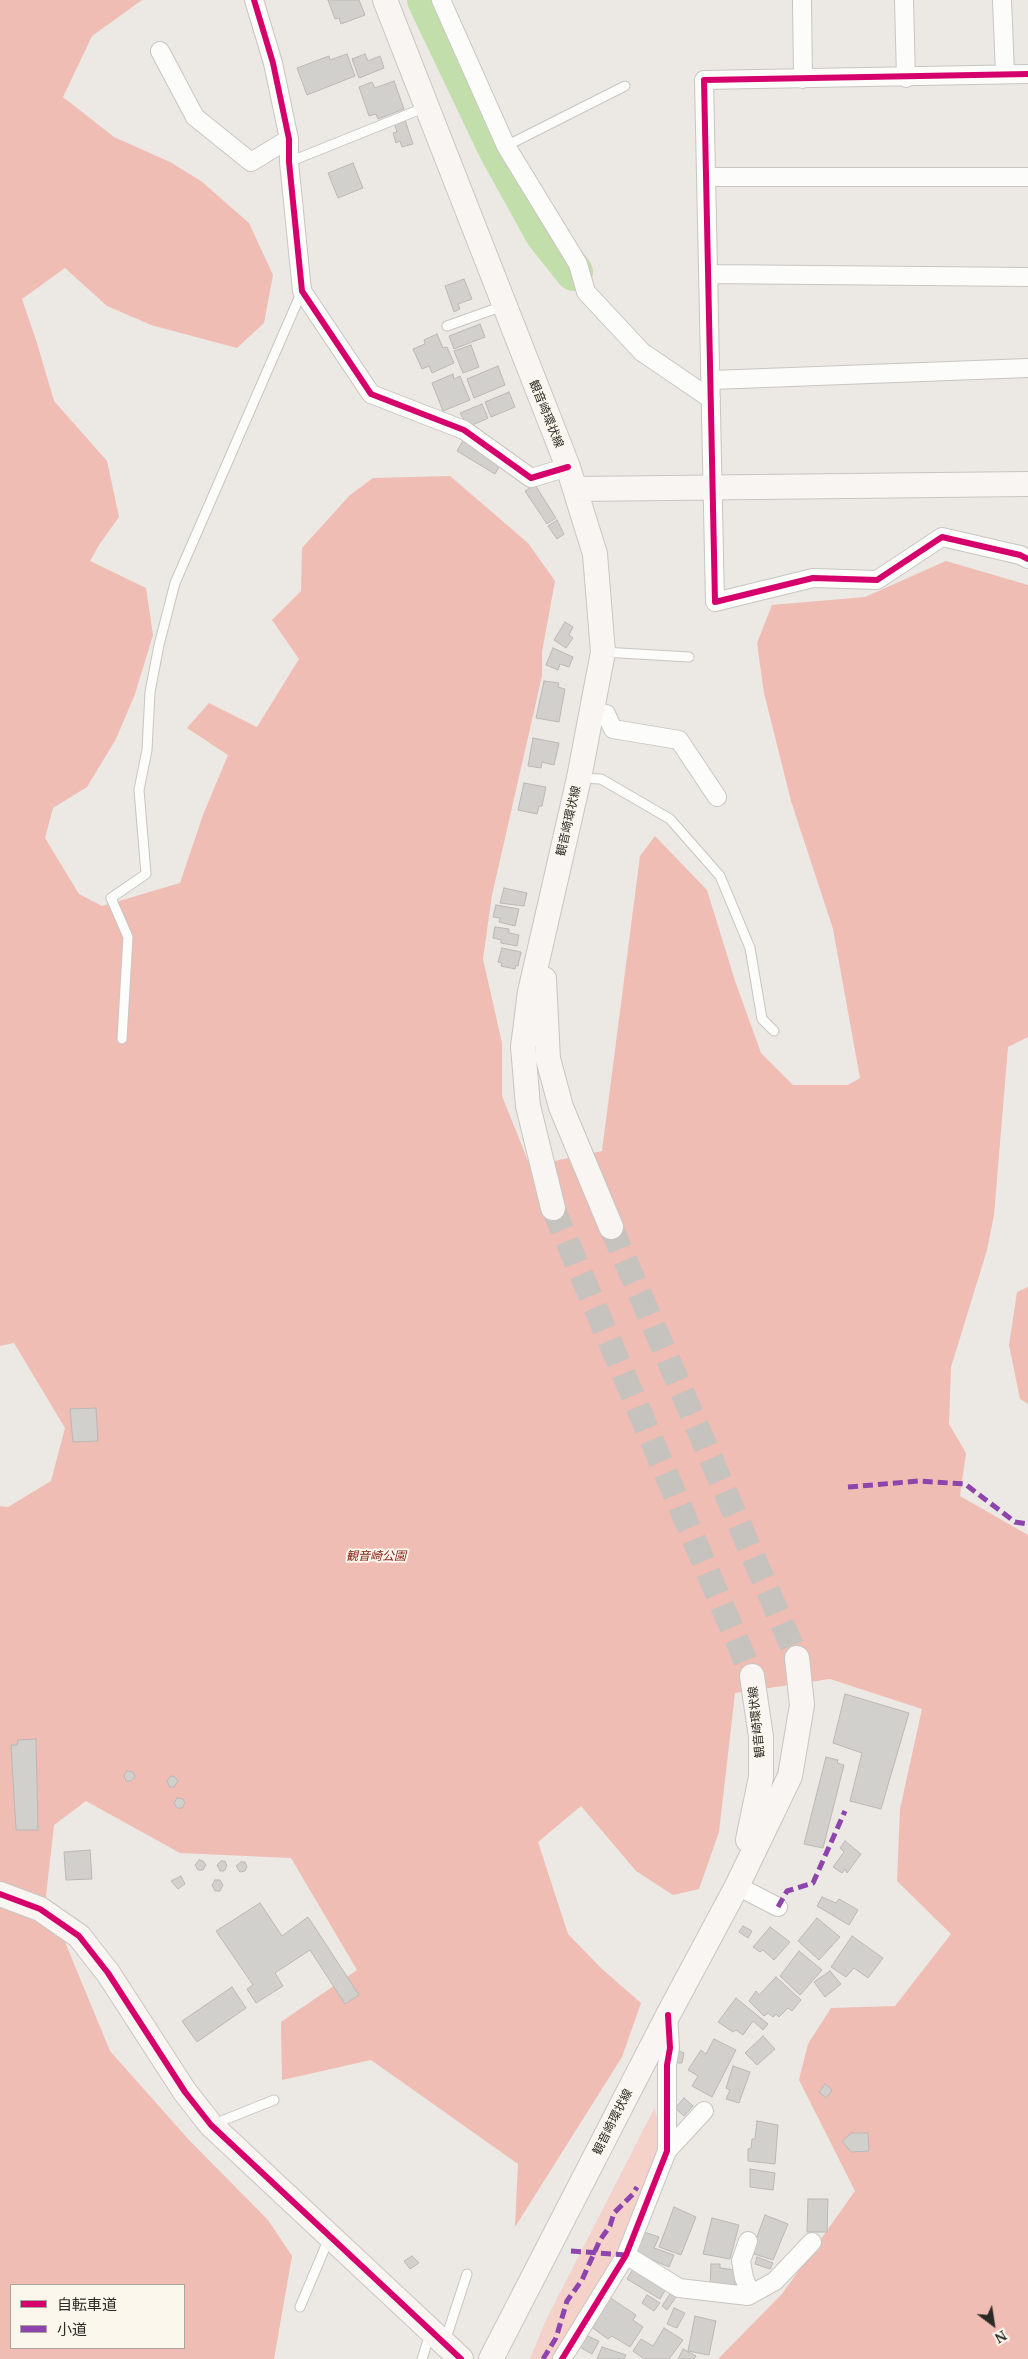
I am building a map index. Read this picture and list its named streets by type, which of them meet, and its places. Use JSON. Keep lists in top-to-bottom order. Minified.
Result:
{"streets":{"main road":["観音崎環状線"]},"parks":["観音崎公園"],"legend":["自転車道","小道"],"north":"bottom right"}
